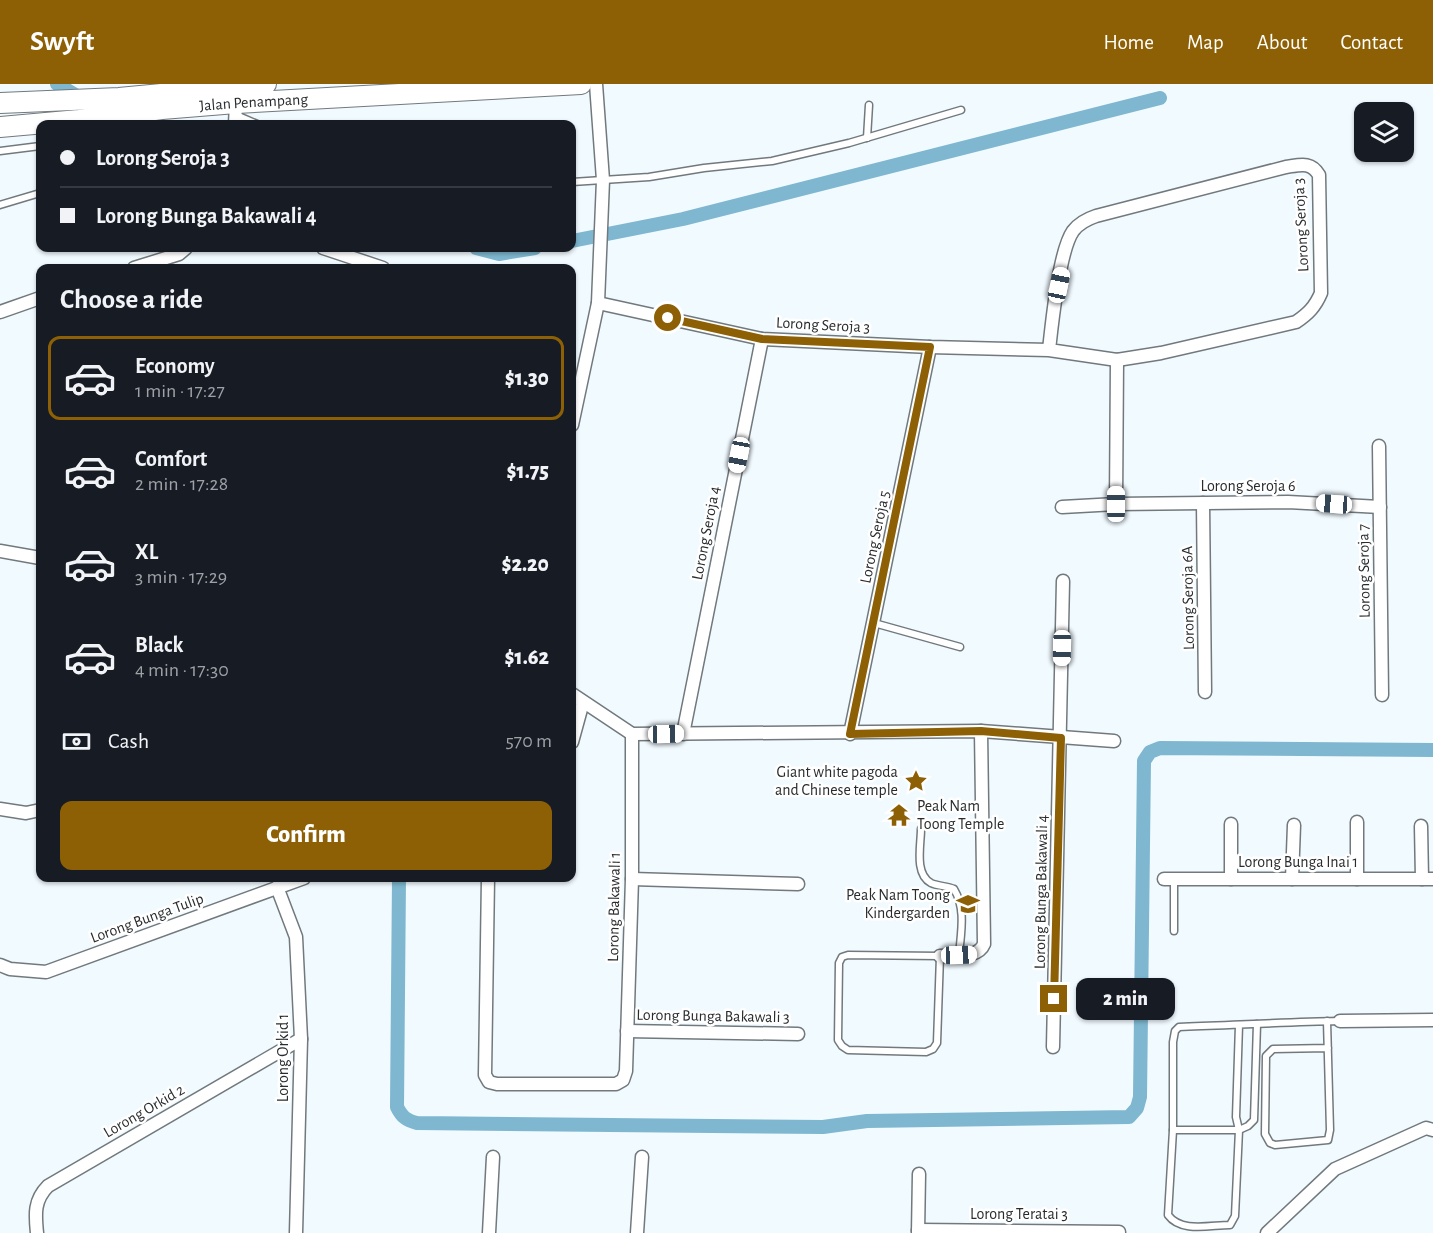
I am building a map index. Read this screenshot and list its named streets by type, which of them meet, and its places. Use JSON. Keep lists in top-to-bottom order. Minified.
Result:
{"streets":{"main road":["Jalan Penampang"],"street":["Lorong Seroja 3","Lorong Seroja 6","Lorong Seroja 4","Lorong Seroja 5","Lorong Seroja 7","Lorong Seroja 6A","Lorong Bunga Inai 1","Lorong Bunga Bakawali 4","Lorong Bakawali 1","Lorong Bunga Tulip","Lorong Bunga Bakawali 3","Lorong Orkid 1","Lorong Orkid 2","Lorong Teratai 3"]},"crossings":[["Lorong Seroja 3","Lorong Seroja 4"],["Lorong Seroja 3","Lorong Seroja 5"],["Lorong Seroja 6","Lorong Seroja 7"],["Lorong Seroja 6","Lorong Seroja 6A"],["Lorong Bakawali 1","Lorong Bunga Bakawali 3"],["Lorong Bunga Tulip","Lorong Orkid 1"],["Lorong Orkid 1","Lorong Orkid 2"]],"places":{"place":["Giant white pagoda and Chinese temple"],"temple":["Peak Nam Toong Temple"],"school or university":["Peak Nam Toong Kindergarden"]},"page":{"header":"Swyft","nav":["Home","Map","About","Contact"],"banner":["Lorong Seroja 3","Lorong Bunga Bakawali 4"],"heading":"Choose a ride","list":[{"name":"Economy","note":"1 min · 17:27","value":"$1.30"},{"name":"Comfort","note":"2 min · 17:28","value":"$1.75"},{"name":"XL","note":"3 min · 17:29","value":"$2.20"},{"name":"Black","note":"4 min · 17:30","value":"$1.62"}],"pay":["Cash","570 m"],"buttons":"Confirm","bubble":"2 min"}}
